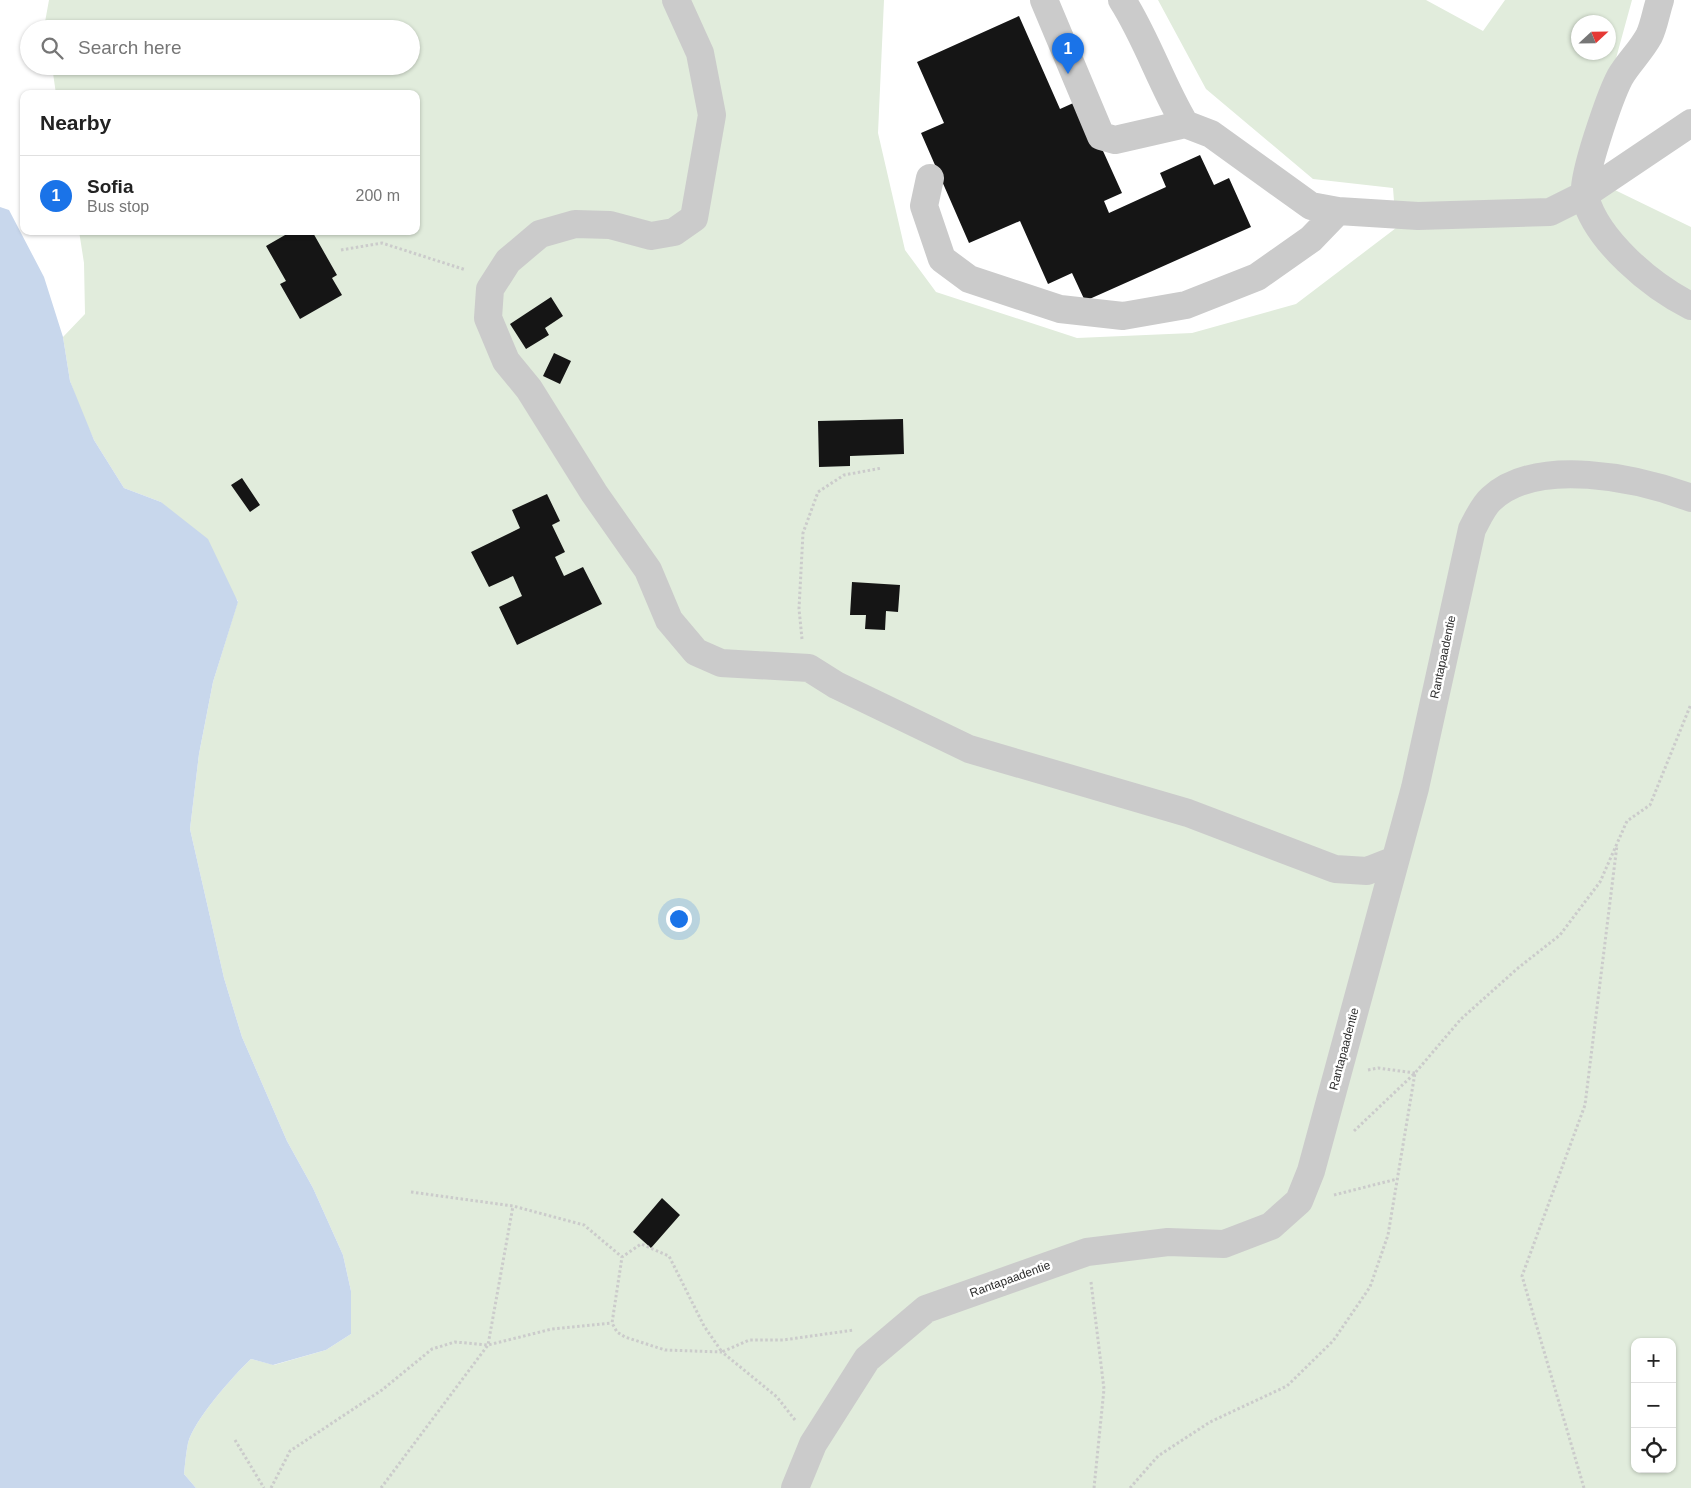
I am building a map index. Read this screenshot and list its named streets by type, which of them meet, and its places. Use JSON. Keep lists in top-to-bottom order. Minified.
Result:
{"streets":{"street":["Rantapaadentie"]},"north":"right","page":{"search":"Search here","pins":"1","heading":"Nearby","list":[{"mark":"1","name":"Sofia","note":"Bus stop","value":"200 m"}],"map_buttons":["+","−"]}}
